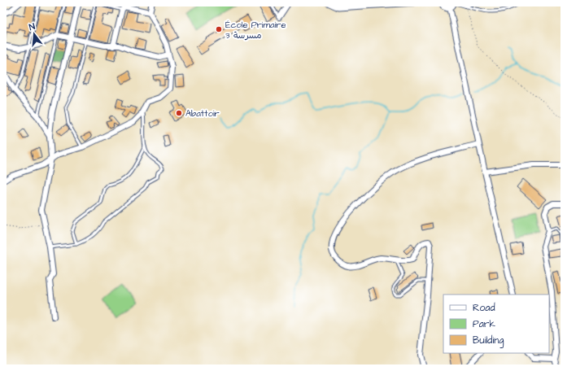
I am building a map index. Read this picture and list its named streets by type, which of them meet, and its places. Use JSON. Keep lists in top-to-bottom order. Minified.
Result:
{"places":["École Primaire 3 مسرسة","Abattoir"],"legend":["Road","Park","Building"],"north":"top"}
